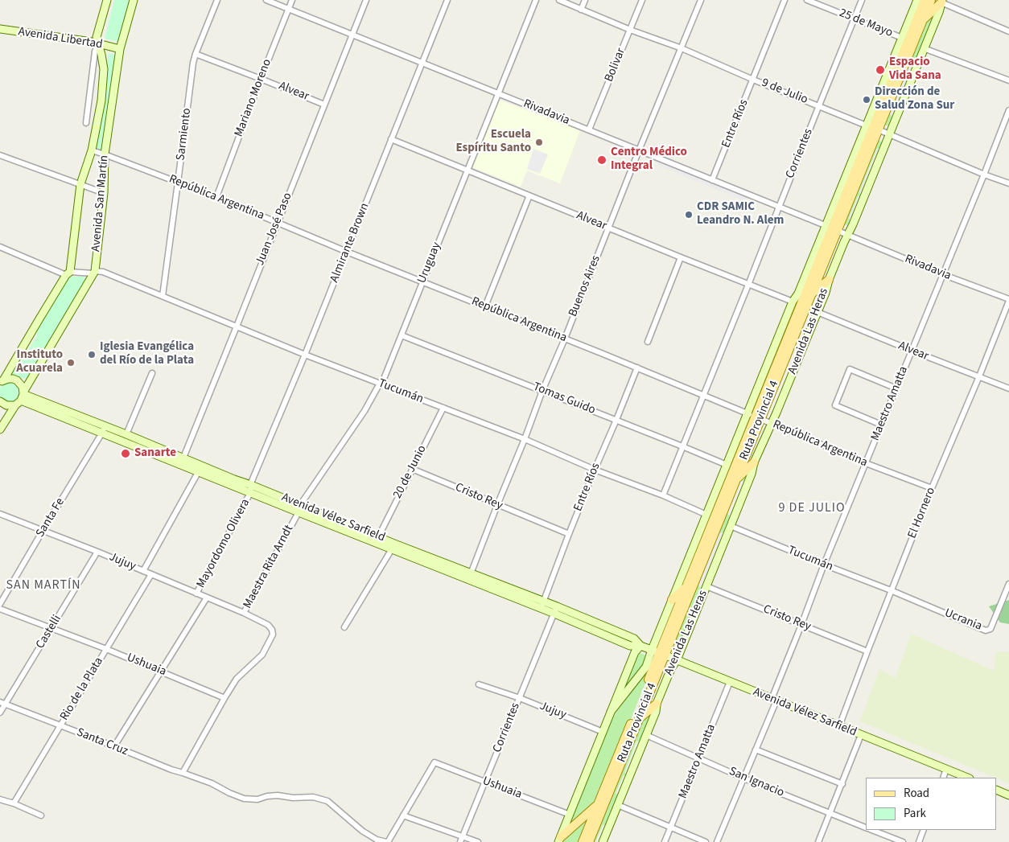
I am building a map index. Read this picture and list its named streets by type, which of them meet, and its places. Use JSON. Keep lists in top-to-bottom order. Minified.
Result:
{"streets":{"main road":["Avenida Libertad","Avenida San Martín","Avenida Las Heras","Ruta Provincial 4","Avenida Vélez Sarfield"],"street":["25 de Mayo","Bolivar","Alvear","9 de Julio","Mariano Moreno","Rivadavia","Entre Ríos","Sarmiento","Corrientes","República Argentina","Juan José Paso","Almirante Brown","Uruguay","Buenos Aires","Tucumán","Tomas Guido","Maestro Amatta","20 de Junio","Cristo Rey","El Hornero","Santa Fe","Mayordomo Olivera","Jujuy","Maestra Rita Arndt","Ucrania","Castelli","Ushuaia","Rio de la Plata","Santa Cruz","San Ignacio"]},"crossings":[["25 de Mayo","Corrientes"],["25 de Mayo","Avenida Las Heras"],["Avenida Libertad","Avenida San Martín"],["Bolivar","9 de Julio"],["Bolivar","Rivadavia"],["Alvear","Mariano Moreno"],["Alvear","Sarmiento"],["Alvear","Corrientes"],["Alvear","Juan José Paso"],["Alvear","Almirante Brown"],["Alvear","Uruguay"],["Alvear","Buenos Aires"],["Alvear","Avenida Las Heras"],["Alvear","Maestro Amatta"],["Alvear","El Hornero"],["9 de Julio","Entre Ríos"],["9 de Julio","Corrientes"],["9 de Julio","Buenos Aires"],["9 de Julio","Avenida Las Heras"],["9 de Julio","Maestro Amatta"],["9 de Julio","Ruta Provincial 4"],["Mariano Moreno","Rivadavia"],["Mariano Moreno","República Argentina"],["Rivadavia","Entre Ríos"],["Rivadavia","Corrientes"],["Rivadavia","Juan José Paso"],["Rivadavia","Almirante Brown"],["Rivadavia","Uruguay"],["Rivadavia","Buenos Aires"],["Rivadavia","Avenida Las Heras"],["Rivadavia","Maestro Amatta"],["Rivadavia","Ruta Provincial 4"],["Rivadavia","El Hornero"],["Entre Ríos","República Argentina"],["Entre Ríos","Tucumán"],["Entre Ríos","Tomas Guido"],["Entre Ríos","Cristo Rey"],["Entre Ríos","Avenida Vélez Sarfield"],["Sarmiento","República Argentina"],["Sarmiento","Tucumán"],["Corrientes","República Argentina"],["Corrientes","Tucumán"],["Corrientes","Tomas Guido"],["Corrientes","Avenida Vélez Sarfield"],["Corrientes","Jujuy"],["Corrientes","Ushuaia"],["República Argentina","Avenida San Martín"],["República Argentina","Juan José Paso"],["República Argentina","Almirante Brown"],["República Argentina","Uruguay"],["República Argentina","Buenos Aires"],["República Argentina","Avenida Las Heras"],["República Argentina","Maestro Amatta"],["República Argentina","Ruta Provincial 4"],["República Argentina","El Hornero"],["Avenida San Martín","Tucumán"],["Avenida San Martín","Avenida Vélez Sarfield"],["Juan José Paso","Tucumán"],["Juan José Paso","Avenida Vélez Sarfield"],["Almirante Brown","Tucumán"],["Almirante Brown","Avenida Vélez Sarfield"],["Uruguay","Tucumán"],["Uruguay","Tomas Guido"],["Uruguay","Avenida Vélez Sarfield"],["Uruguay","Maestra Rita Arndt"],["Buenos Aires","Tucumán"],["Buenos Aires","Tomas Guido"],["Buenos Aires","Cristo Rey"],["Buenos Aires","Avenida Vélez Sarfield"],["Avenida Las Heras","Tucumán"],["Avenida Las Heras","Tomas Guido"],["Avenida Las Heras","Ruta Provincial 4"],["Avenida Las Heras","Cristo Rey"],["Avenida Las Heras","Avenida Vélez Sarfield"],["Avenida Las Heras","San Ignacio"],["Tucumán","Maestro Amatta"],["Tucumán","20 de Junio"],["Tucumán","El Hornero"],["Tucumán","Ucrania"],["Maestro Amatta","Cristo Rey"],["Maestro Amatta","Avenida Vélez Sarfield"],["Maestro Amatta","San Ignacio"],["Ruta Provincial 4","Avenida Vélez Sarfield"],["20 de Junio","Cristo Rey"],["20 de Junio","Avenida Vélez Sarfield"],["Cristo Rey","El Hornero"],["El Hornero","Avenida Vélez Sarfield"],["El Hornero","Ucrania"],["Santa Fe","Avenida Vélez Sarfield"],["Santa Fe","Jujuy"],["Avenida Vélez Sarfield","Mayordomo Olivera"],["Avenida Vélez Sarfield","Maestra Rita Arndt"],["Mayordomo Olivera","Jujuy"],["Mayordomo Olivera","Ushuaia"],["Mayordomo Olivera","Santa Cruz"],["Jujuy","Maestra Rita Arndt"],["Jujuy","Castelli"],["Jujuy","Rio de la Plata"],["Maestra Rita Arndt","Ushuaia"],["Maestra Rita Arndt","Santa Cruz"],["Castelli","Ushuaia"],["Castelli","Santa Cruz"],["Ushuaia","Rio de la Plata"],["Rio de la Plata","Santa Cruz"]],"districts":["9 DE JULIO","SAN MARTÍN"],"places":["Espacio Vida Sana","Dirección de Salud Zona Sur","Escuela Espíritu Santo","Centro Médico Integral","CDR SAMIC Leandro N. Alem","Iglesia Evangélica del Río de la Plata","Instituto Acuarela","Sanarte"],"legend":["Road","Park"]}
